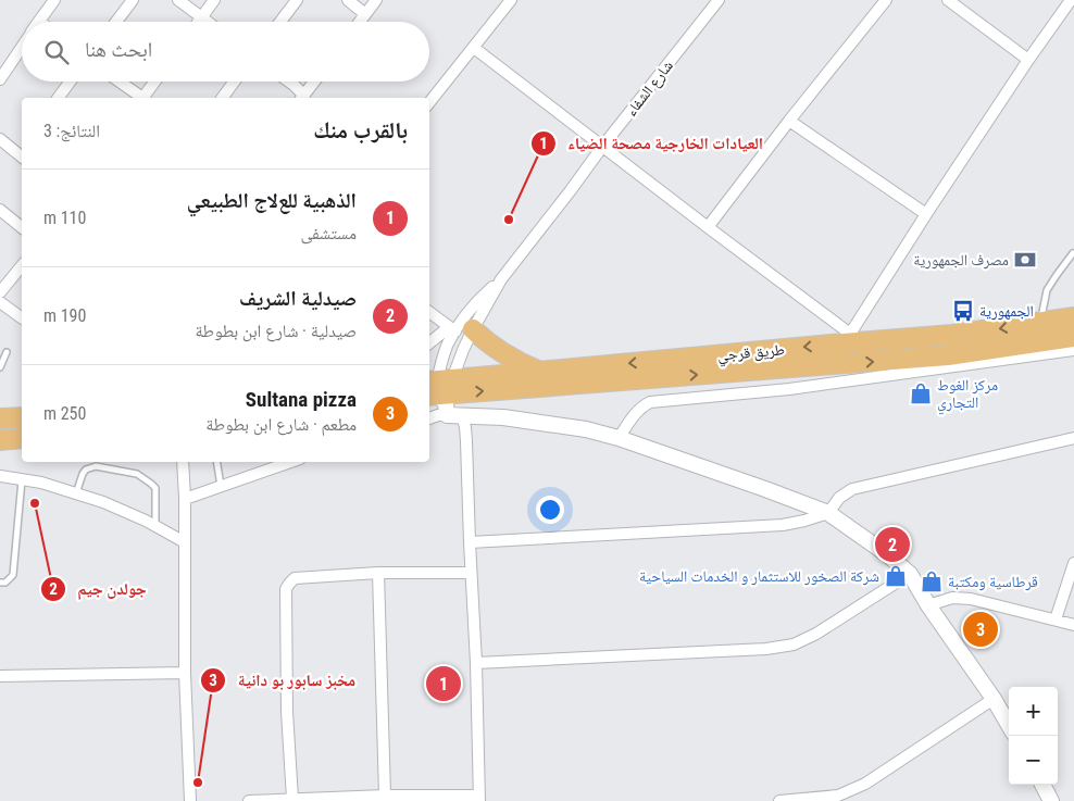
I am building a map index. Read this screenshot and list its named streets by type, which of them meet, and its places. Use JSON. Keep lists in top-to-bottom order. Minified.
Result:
{"streets":{"highway":["طريق قرجي"],"street":["شارع الشفاء"]},"crossings":[["شارع الشفاء","طريق قرجي"]],"places":{"other":["العيادات الخارجية مصحة الضياء","جولدن جيم","مخبز سابور بو دانية"],"bank":["مصرف الجمهورية"],"bus stop":["الجمهورية"],"shop":["مركز الغوط التجاري","شركة الصخور للاستثمار و الخدمات السياحية","قرطاسية ومكتبة"]},"page":{"search":"ابحث هنا","heading":["بالقرب منك","النتائج: 3"],"list":[{"mark":"1","name":"الذهبية للعﻻج الطبيعي","note":"مستشفى","value":"110 m"},{"mark":"2","name":"صيدلية الشريف","note":"صيدلية · شارع ابن بطوطة","value":"190 m"},{"mark":"3","name":"Sultana pizza","note":"مطعم · شارع ابن بطوطة","value":"250 m"}],"pins":["2","3","1"],"map_buttons":["+","−"]}}
